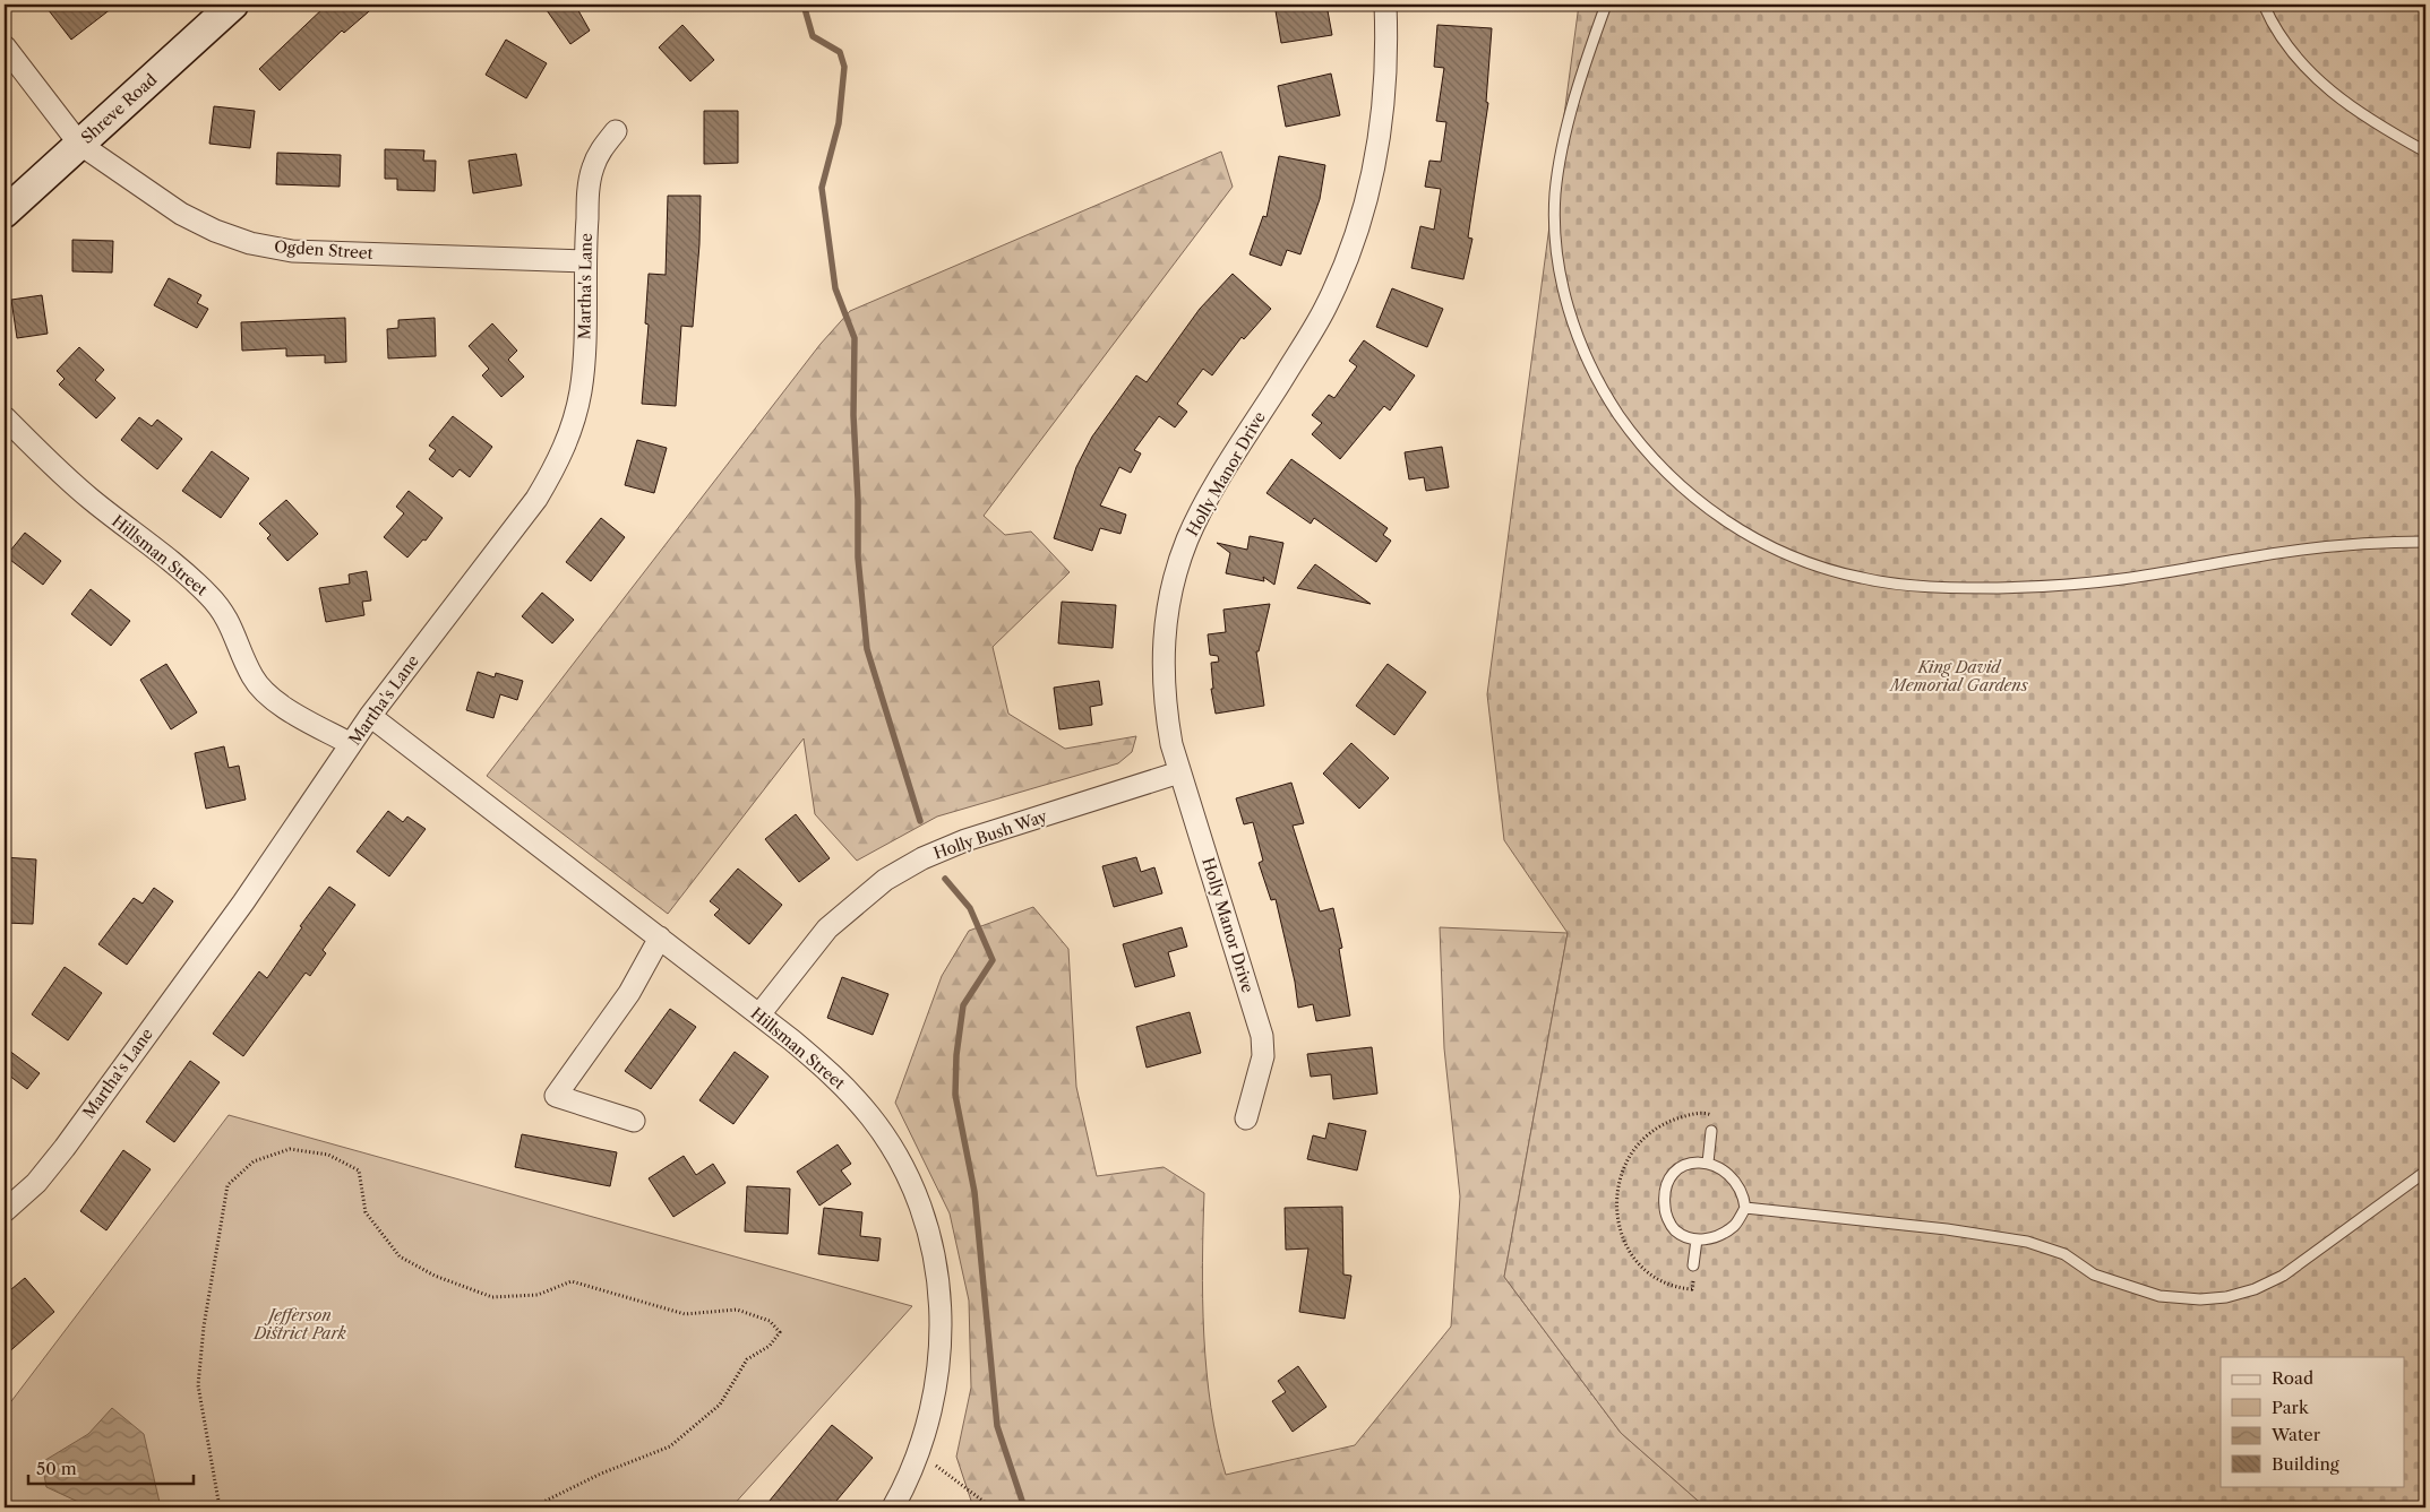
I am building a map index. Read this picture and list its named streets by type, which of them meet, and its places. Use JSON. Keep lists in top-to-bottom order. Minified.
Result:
{"streets":{"main road":["Shreve Road"],"street":["Ogden Street","Martha's Lane","Holly Manor Drive","Hillsman Street","Holly Bush Way"]},"crossings":[["Shreve Road","Ogden Street"],["Ogden Street","Martha's Lane"],["Martha's Lane","Hillsman Street"],["Holly Manor Drive","Holly Bush Way"],["Hillsman Street","Holly Bush Way"]],"parks":["King David Memorial Gardens","Jefferson District Park"],"legend":["Road","Park","Water","Building"],"scale_bar":"50 m"}
